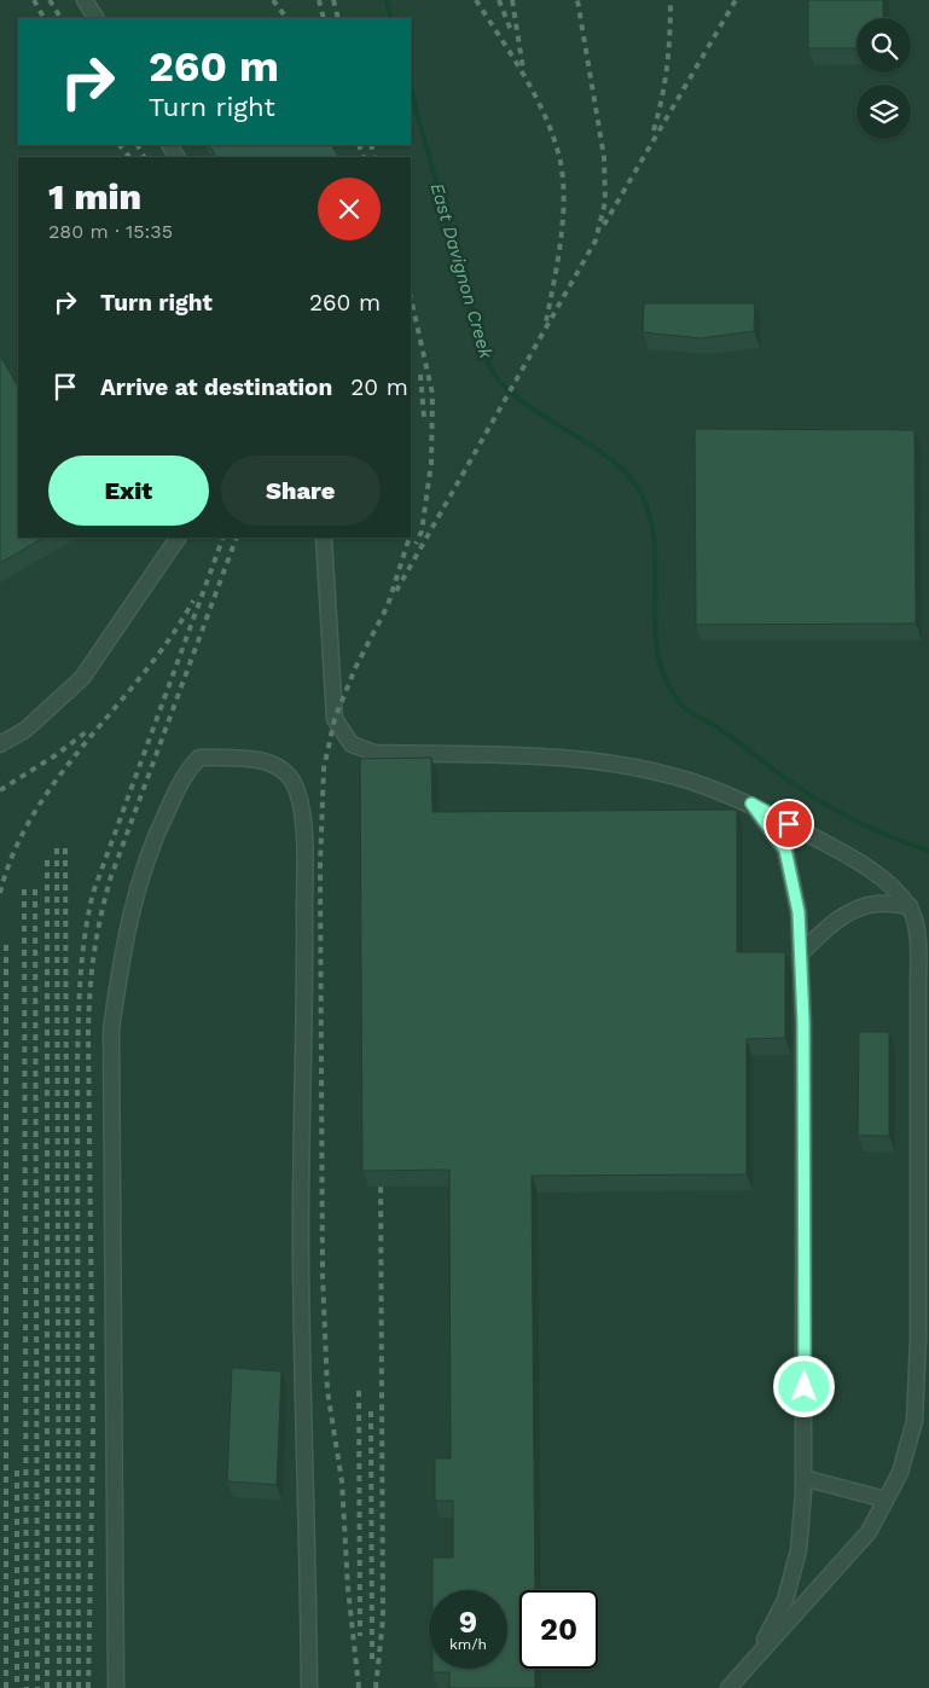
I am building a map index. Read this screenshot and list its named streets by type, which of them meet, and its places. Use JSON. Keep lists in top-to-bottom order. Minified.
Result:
{"water":["East Davignon Creek"],"page":{"turn":["260 m","Turn right"],"heading":["1 min","280 m · 15:35"],"list":[{"name":"Turn right","value":"260 m"},{"name":"Arrive at destination","value":"20 m"}],"buttons":["Exit","Share"],"speed":"9 km/h","limit":"20"}}
